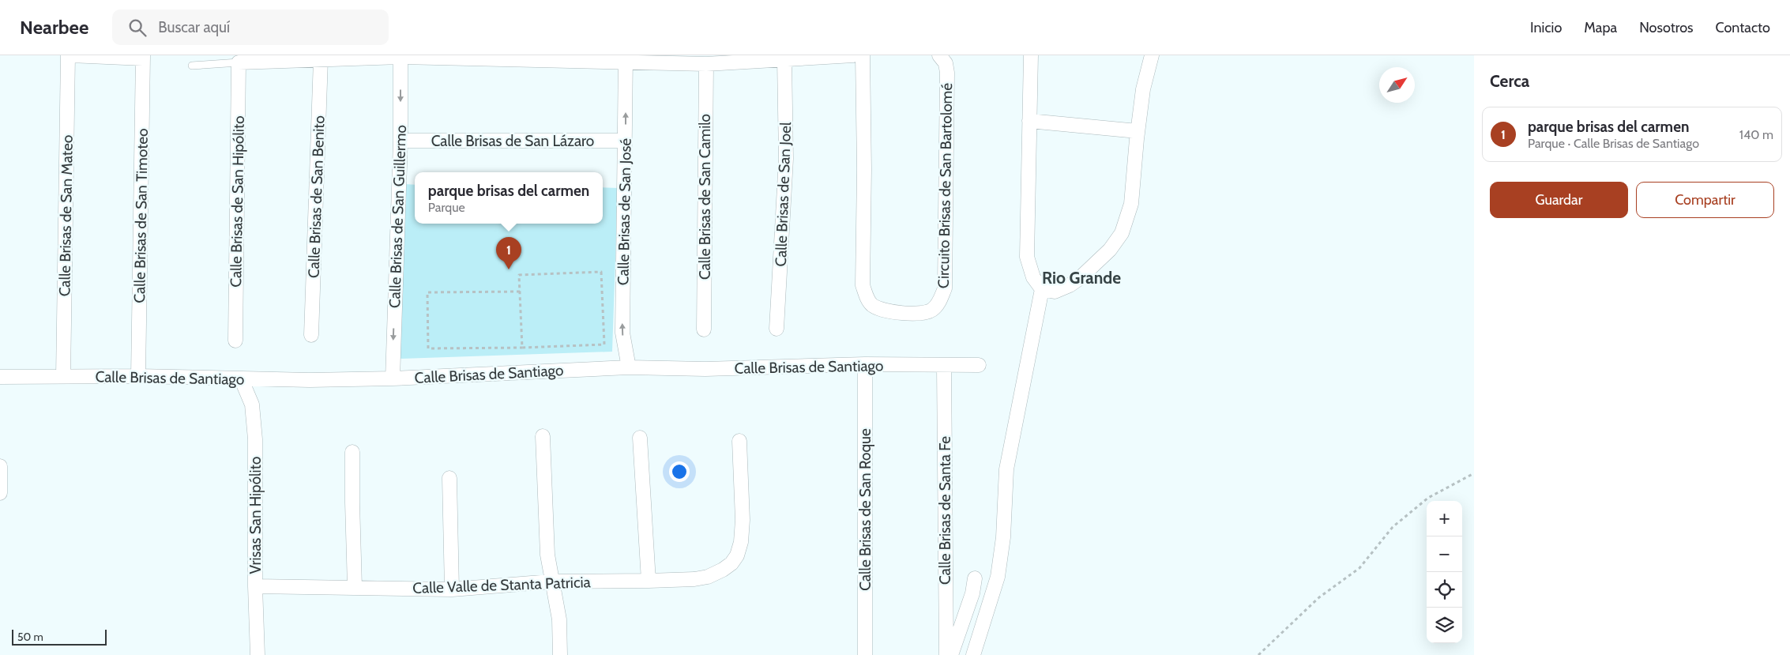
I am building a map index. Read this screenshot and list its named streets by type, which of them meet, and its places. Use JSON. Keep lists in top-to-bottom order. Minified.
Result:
{"streets":{"street":["Calle Brisas de San Lázaro","Circuito Brisas de San Bartolomé","Calle Brisas de San Joel","Calle Brisas de San Benito","Calle Brisas de San Camilo","Calle Brisas de San Hipólito","Calle Brisas de San José","Calle Brisas de San Mateo","Calle Brisas de San Timoteo","Calle Brisas de San Guillermo","Calle Brisas de Santiago","Calle Brisas de San Roque","Calle Brisas de Santa Fe","Vrisas San Hipólito","Calle Valle de Stanta Patricia"]},"crossings":[["Calle Brisas de San Lázaro","Calle Brisas de San José"],["Calle Brisas de San Lázaro","Calle Brisas de San Guillermo"],["Calle Brisas de San José","Calle Brisas de Santiago"],["Calle Brisas de San Mateo","Calle Brisas de Santiago"],["Calle Brisas de San Timoteo","Calle Brisas de Santiago"],["Calle Brisas de San Guillermo","Calle Brisas de Santiago"],["Calle Brisas de Santiago","Calle Brisas de San Roque"],["Calle Brisas de Santiago","Calle Brisas de Santa Fe"],["Calle Brisas de Santiago","Vrisas San Hipólito"],["Vrisas San Hipólito","Calle Valle de Stanta Patricia"]],"one_way":["Calle Brisas de San José","Calle Brisas de San Guillermo"],"districts":["Rio Grande"],"scale_bar":"50 m","north":"top right","page":{"header":"Nearbee","search":"Buscar aquí","nav":["Inicio","Mapa","Nosotros","Contacto"],"heading":"Cerca","list":[{"mark":"1","name":"parque brisas del carmen","note":"Parque · Calle Brisas de Santiago","value":"140 m"}],"buttons":["Guardar","Compartir"],"popup":["parque brisas del carmen","Parque"],"pins":"1","map_buttons":["+","−"],"scale":"50 m"}}
